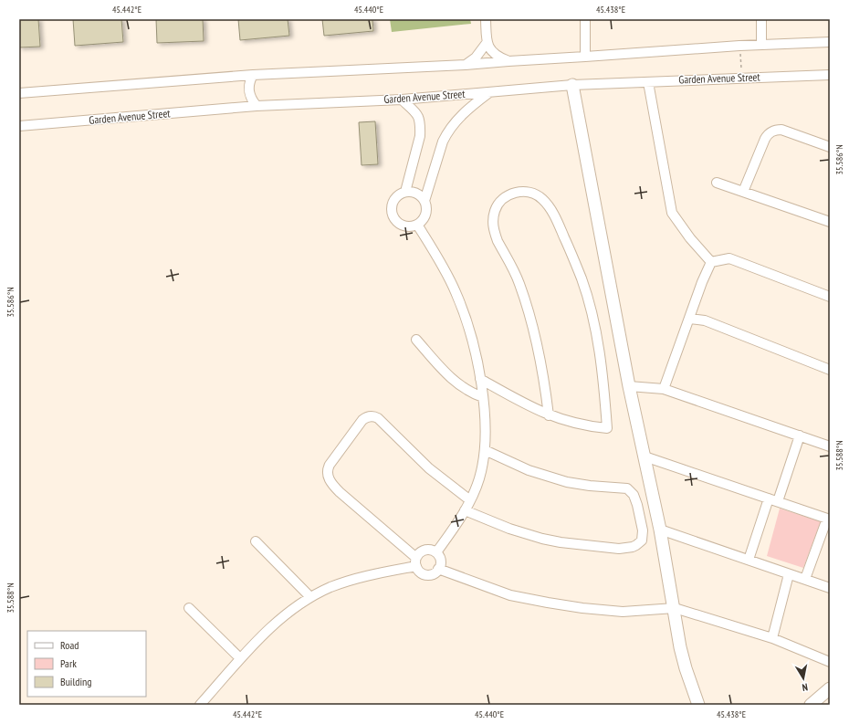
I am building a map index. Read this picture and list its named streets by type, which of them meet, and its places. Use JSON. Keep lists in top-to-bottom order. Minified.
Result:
{"streets":{"street":["Garden Avenue Street"]},"legend":["Road","Park","Building"],"north":"bottom","coordinates":["45.442°E","45.440°E","45.438°E","35.586°N","35.588°N"]}
